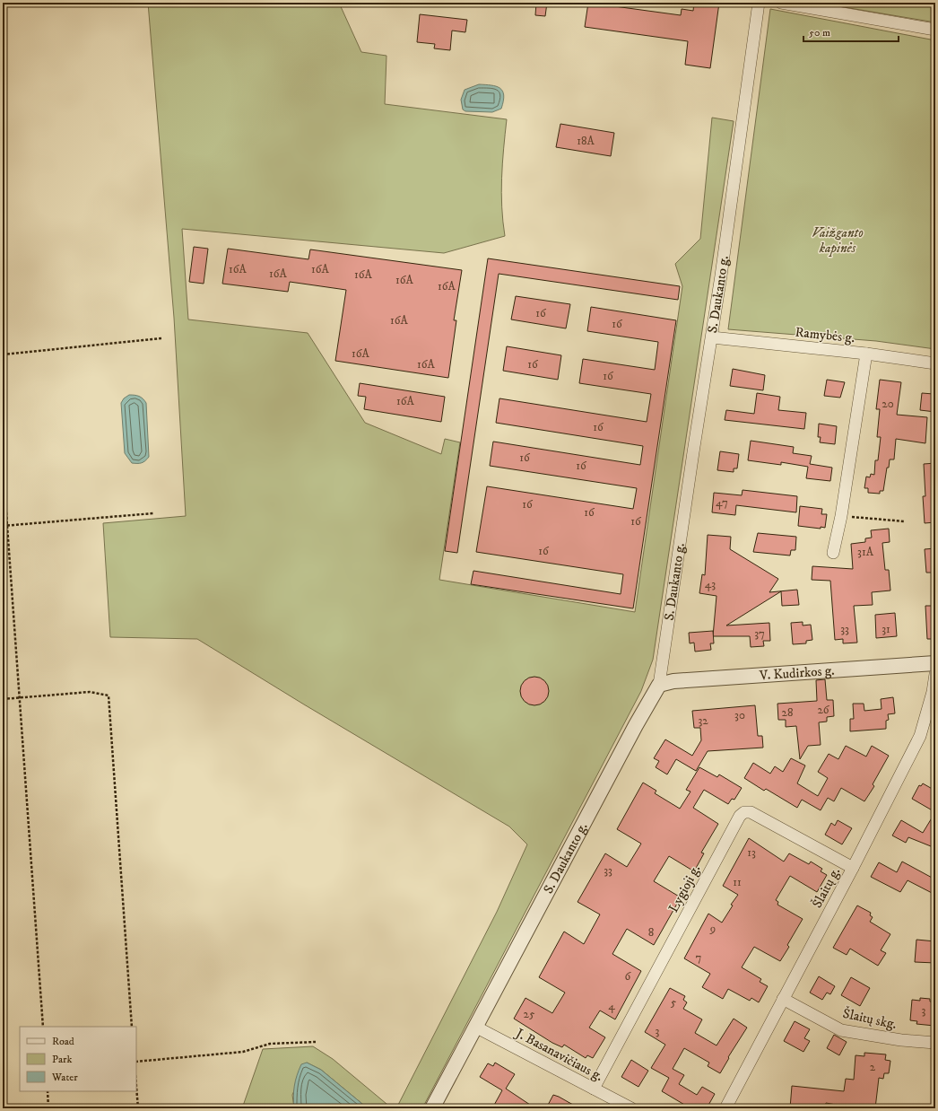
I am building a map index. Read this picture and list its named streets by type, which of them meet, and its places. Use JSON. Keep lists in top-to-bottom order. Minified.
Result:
{"streets":{"street":["S. Daukanto g.","Ramybės g.","V. Kudirkos g.","Šlaitų g.","Lygioji g.","Šlaitų skg.","J. Basanavičiaus g."]},"crossings":[["S. Daukanto g.","Ramybės g."],["S. Daukanto g.","V. Kudirkos g."],["S. Daukanto g.","J. Basanavičiaus g."],["Šlaitų g.","Lygioji g."],["Šlaitų g.","Šlaitų skg."],["Lygioji g.","J. Basanavičiaus g."]],"parks":["Vaižganto kapinės"],"house_numbers":["18A","16A","16A","16A","16A","16A","16A","16","16A","16","16A","16A","16","16","16A","20","16","16","16","47","16","16","16","16","31A","43","33","31","37","26","28","30","32","13","33","11","9","8","7","6","5","4","3","25","3","2"],"legend":["Road","Park","Water"],"scale_bar":"50 m"}
